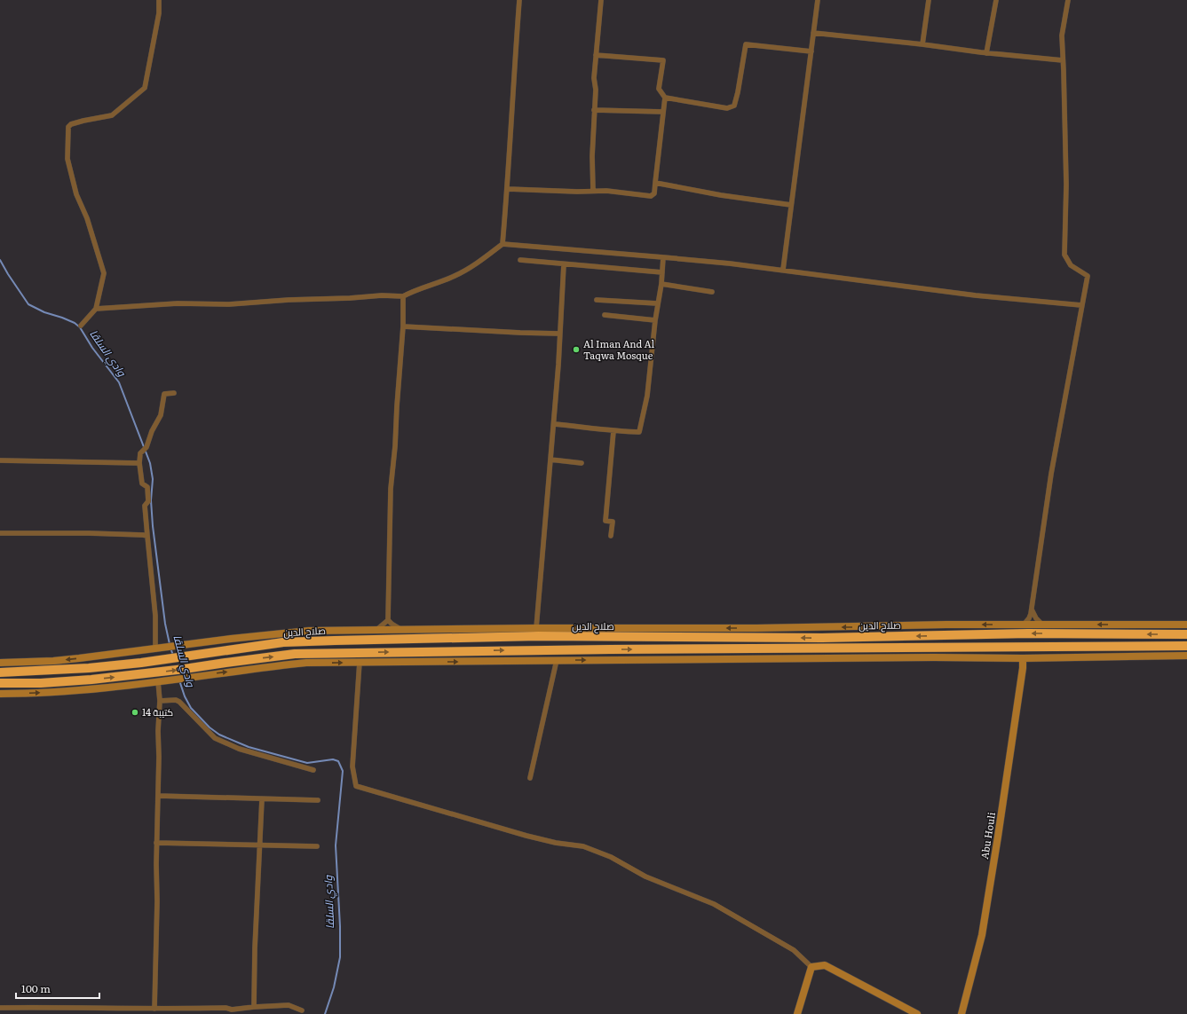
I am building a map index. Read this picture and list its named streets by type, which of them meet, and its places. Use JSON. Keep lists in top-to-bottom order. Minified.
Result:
{"streets":{"highway":["صلاح الدين"],"main road":["Abu Houli"]},"water":["وادي السلقا"],"places":["Al Iman And Al Taqwa Mosque","كتيبة 14"],"scale_bar":"100 m"}
